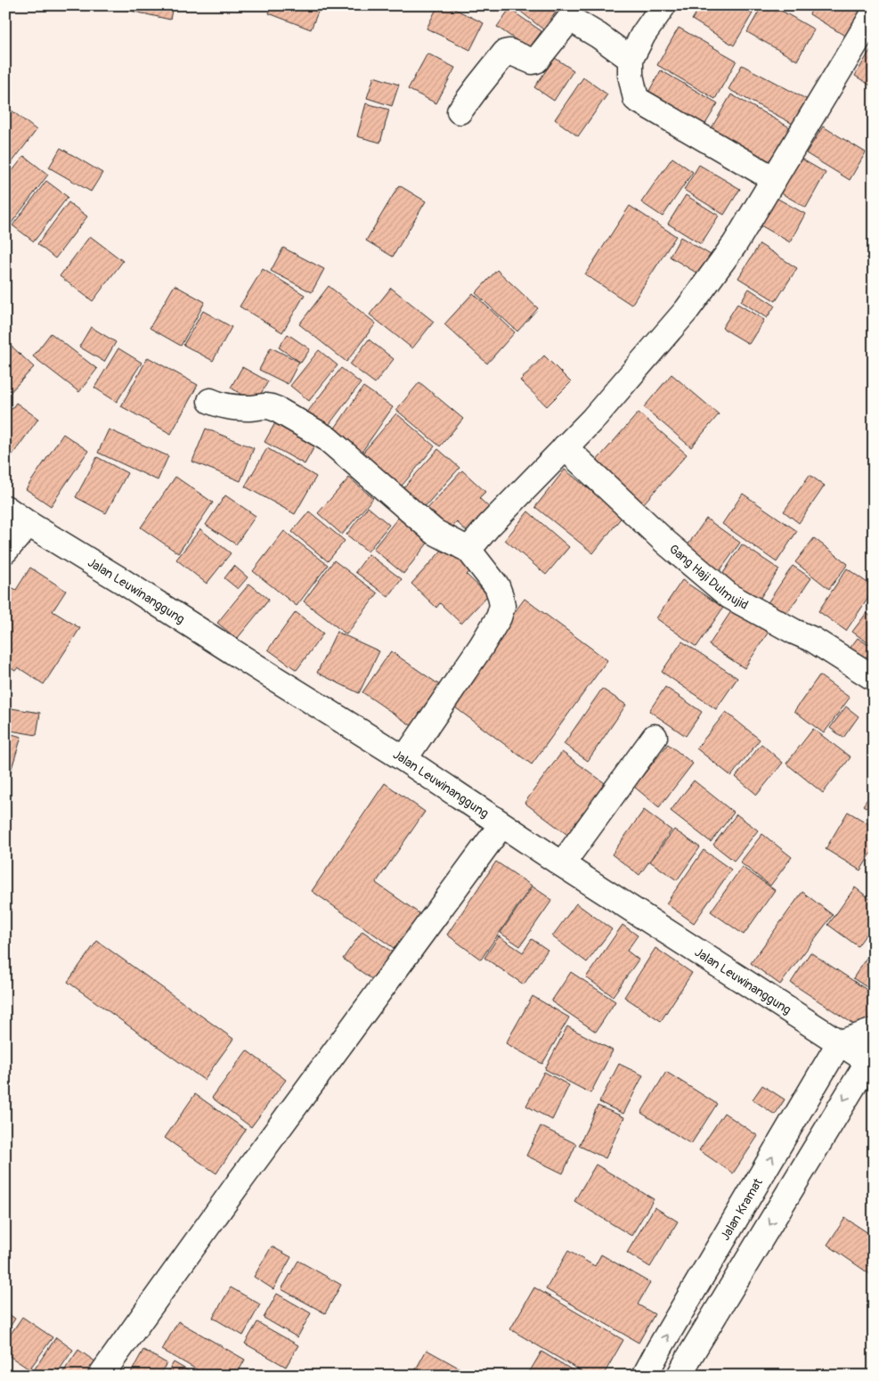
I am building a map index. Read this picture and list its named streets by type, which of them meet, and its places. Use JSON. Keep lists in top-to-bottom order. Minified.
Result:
{"streets":{"street":["Gang Haji Dulmujid","Jalan Leuwinanggung","Jalan Kramat"]},"crossings":[["Jalan Leuwinanggung","Jalan Kramat"]]}
